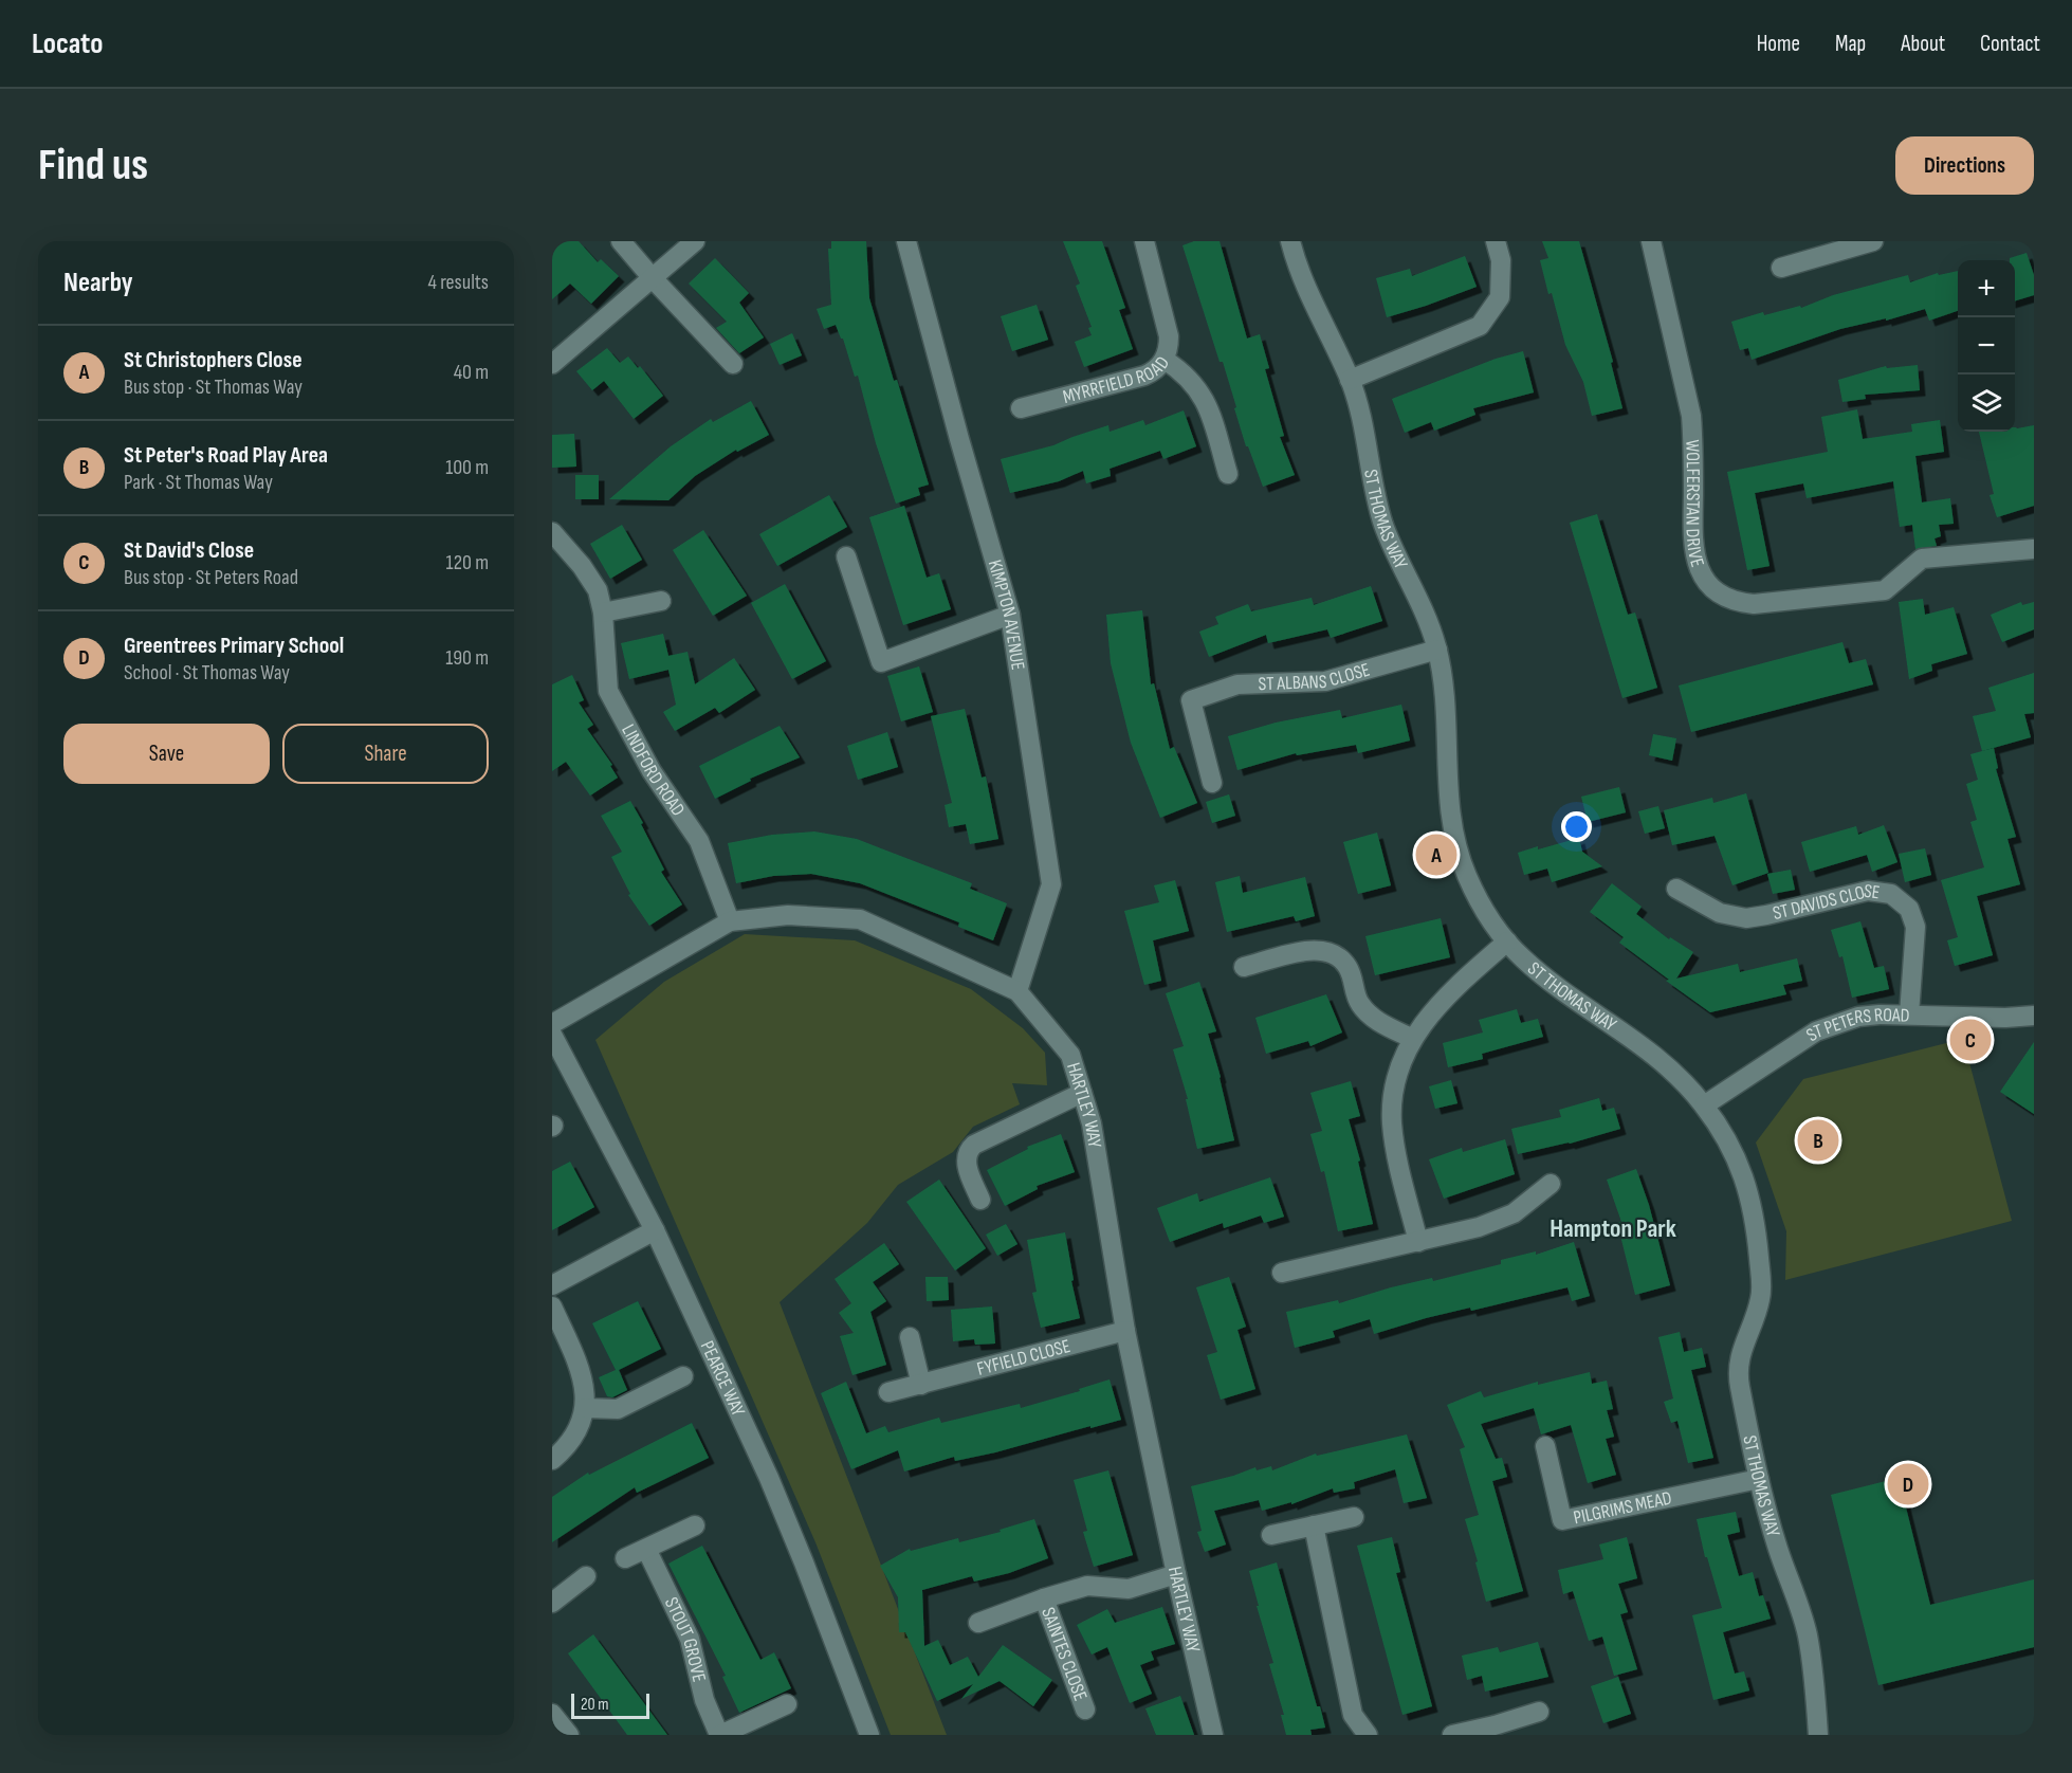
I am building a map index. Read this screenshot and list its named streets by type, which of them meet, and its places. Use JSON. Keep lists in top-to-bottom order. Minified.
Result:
{"streets":{"street":["MYRRFIELD ROAD","WOLFERSTAN DRIVE","ST THOMAS WAY","KIMPTON AVENUE","ST ALBANS CLOSE","LINDFORD ROAD","ST DAVIDS CLOSE","ST PETERS ROAD","HARTLEY WAY","FYFIELD CLOSE","PEARCE WAY","PILGRIMS MEAD","STOUT GROVE","SAINTES CLOSE"]},"crossings":[["ST THOMAS WAY","ST ALBANS CLOSE"],["ST THOMAS WAY","ST PETERS ROAD"],["ST THOMAS WAY","PILGRIMS MEAD"],["KIMPTON AVENUE","HARTLEY WAY"],["LINDFORD ROAD","HARTLEY WAY"],["ST DAVIDS CLOSE","ST PETERS ROAD"],["HARTLEY WAY","FYFIELD CLOSE"],["HARTLEY WAY","SAINTES CLOSE"]],"districts":["Hampton Park"],"scale_bar":"20 m","page":{"header":"Locato","nav":["Home","Map","About","Contact"],"buttons":["Directions",["Save","Share"]],"title":"Find us","heading":["Nearby","4 results"],"map_buttons":["+","−"],"list":[{"mark":"A","name":"St Christophers Close","note":"Bus stop · St Thomas Way","value":"40 m"},{"mark":"B","name":"St Peter's Road Play Area","note":"Park · St Thomas Way","value":"100 m"},{"mark":"C","name":"St David's Close","note":"Bus stop · St Peters Road","value":"120 m"},{"mark":"D","name":"Greentrees Primary School","note":"School · St Thomas Way","value":"190 m"}],"pins":["A","C","B","D"],"scale":"20 m"}}
